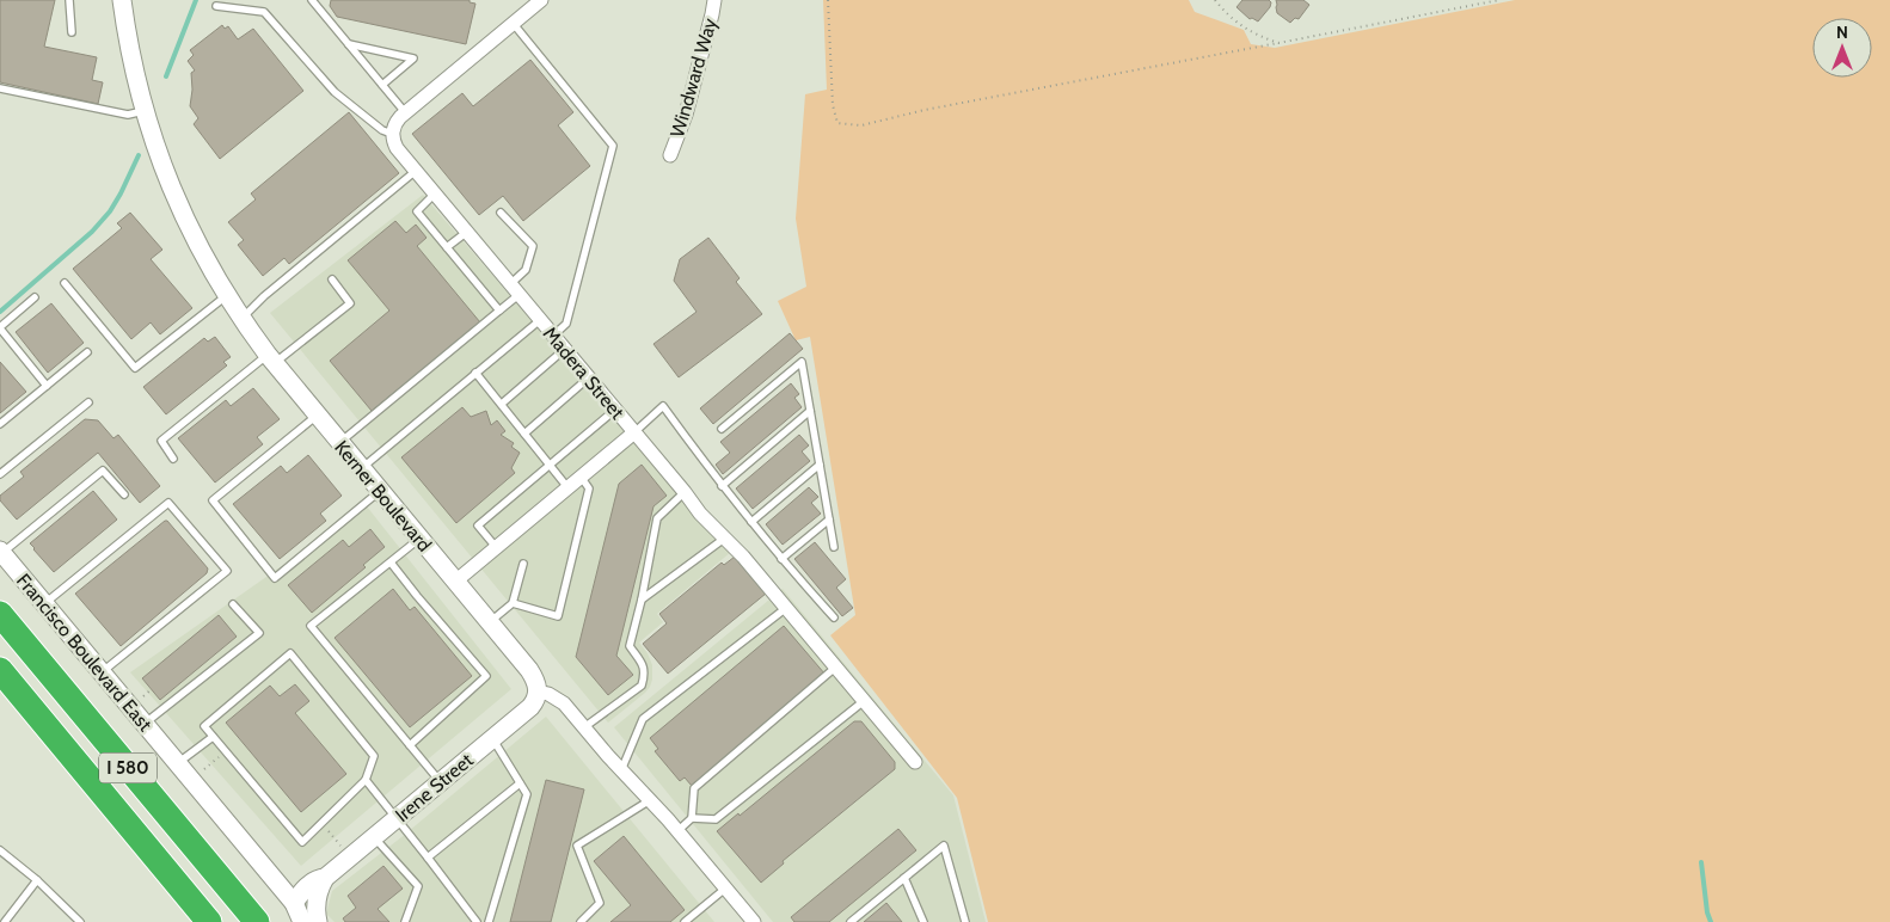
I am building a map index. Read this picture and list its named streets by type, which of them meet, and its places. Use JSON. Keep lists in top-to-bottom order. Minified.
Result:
{"streets":{"highway":["I 580"],"street":["Windward Way","Madera Street","Kerner Boulevard","Francisco Boulevard East","Irene Street"]},"crossings":[["Kerner Boulevard","Irene Street"],["Francisco Boulevard East","Irene Street"]],"north":"top"}
